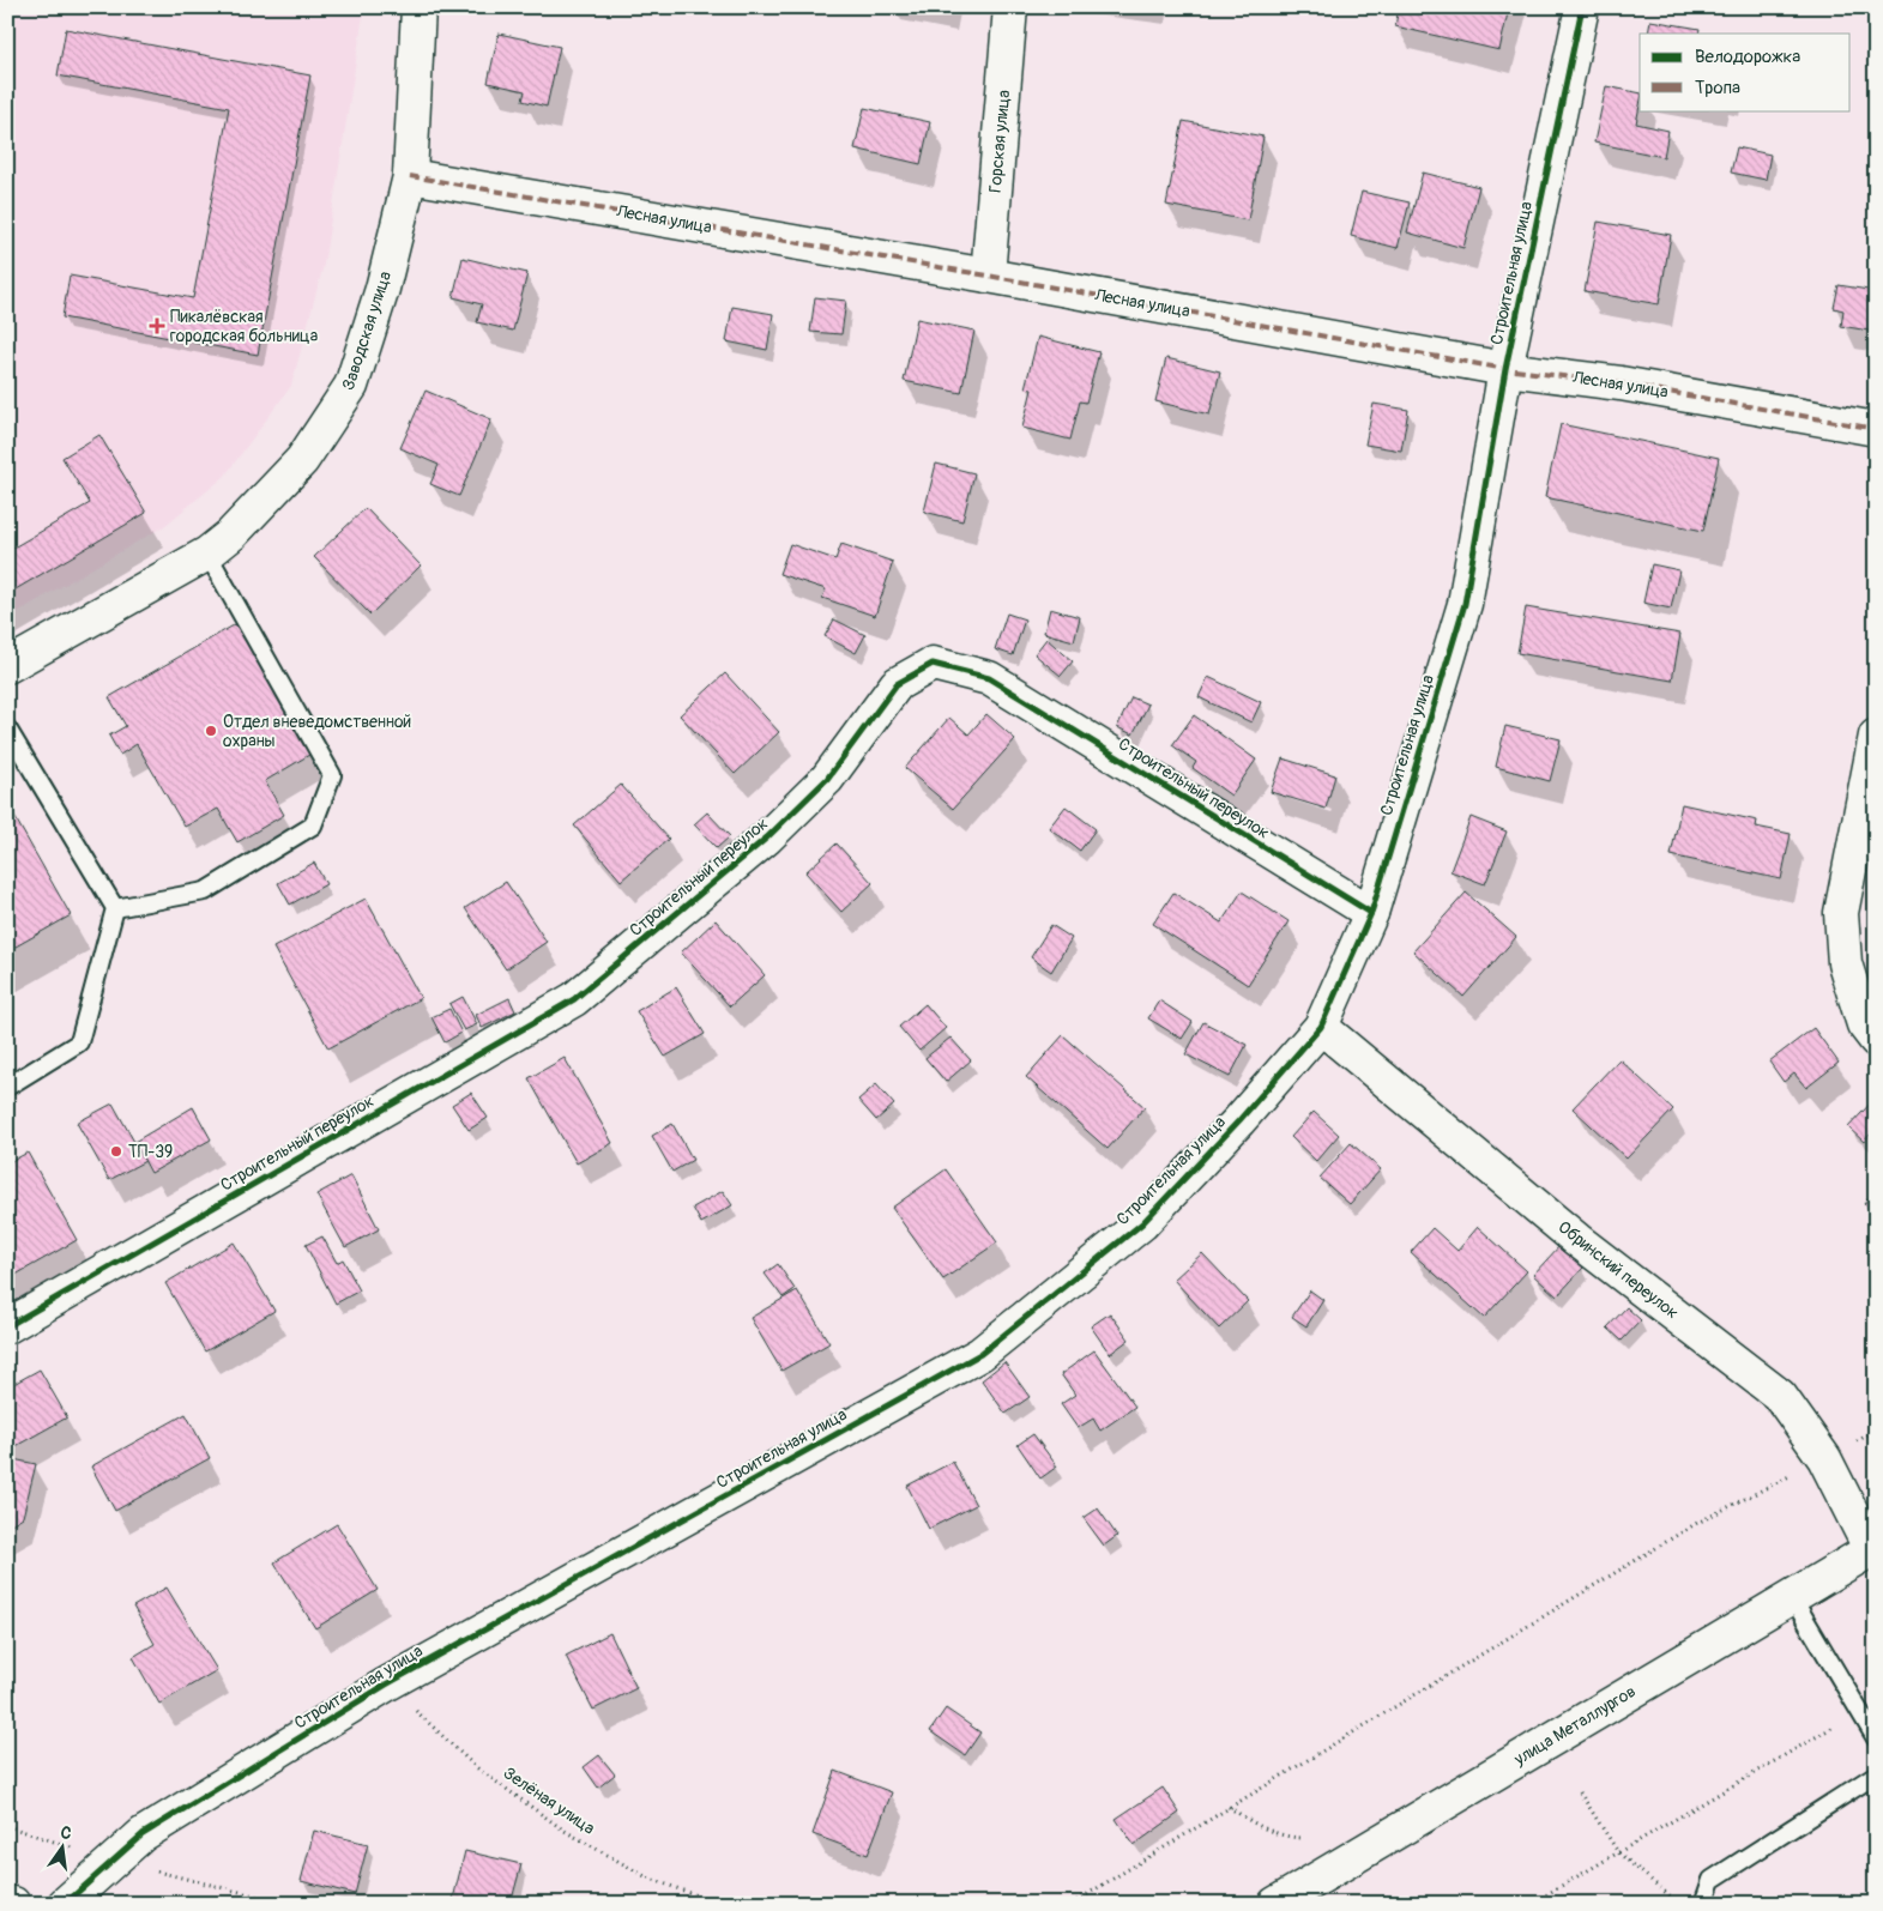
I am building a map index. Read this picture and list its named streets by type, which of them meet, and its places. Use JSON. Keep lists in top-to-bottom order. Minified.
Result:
{"streets":{"street":["Горская улица","Лесная улица","Строительная улица","Заводская улица","Строительный переулок","Обринский переулок","улица Металлургов"],"path":["Зелёная улица"]},"crossings":[["Горская улица","Лесная улица"],["Лесная улица","Строительная улица"],["Лесная улица","Заводская улица"],["Строительная улица","Строительный переулок"],["Строительная улица","Обринский переулок"],["Строительная улица","Зелёная улица"],["Обринский переулок","улица Металлургов"]],"places":{"health":["Пикалёвская городская больница"],"other":["Отдел вневедомственной охраны","ТП-39"]},"legend":["Велодорожка","Тропа"],"north":"top"}
